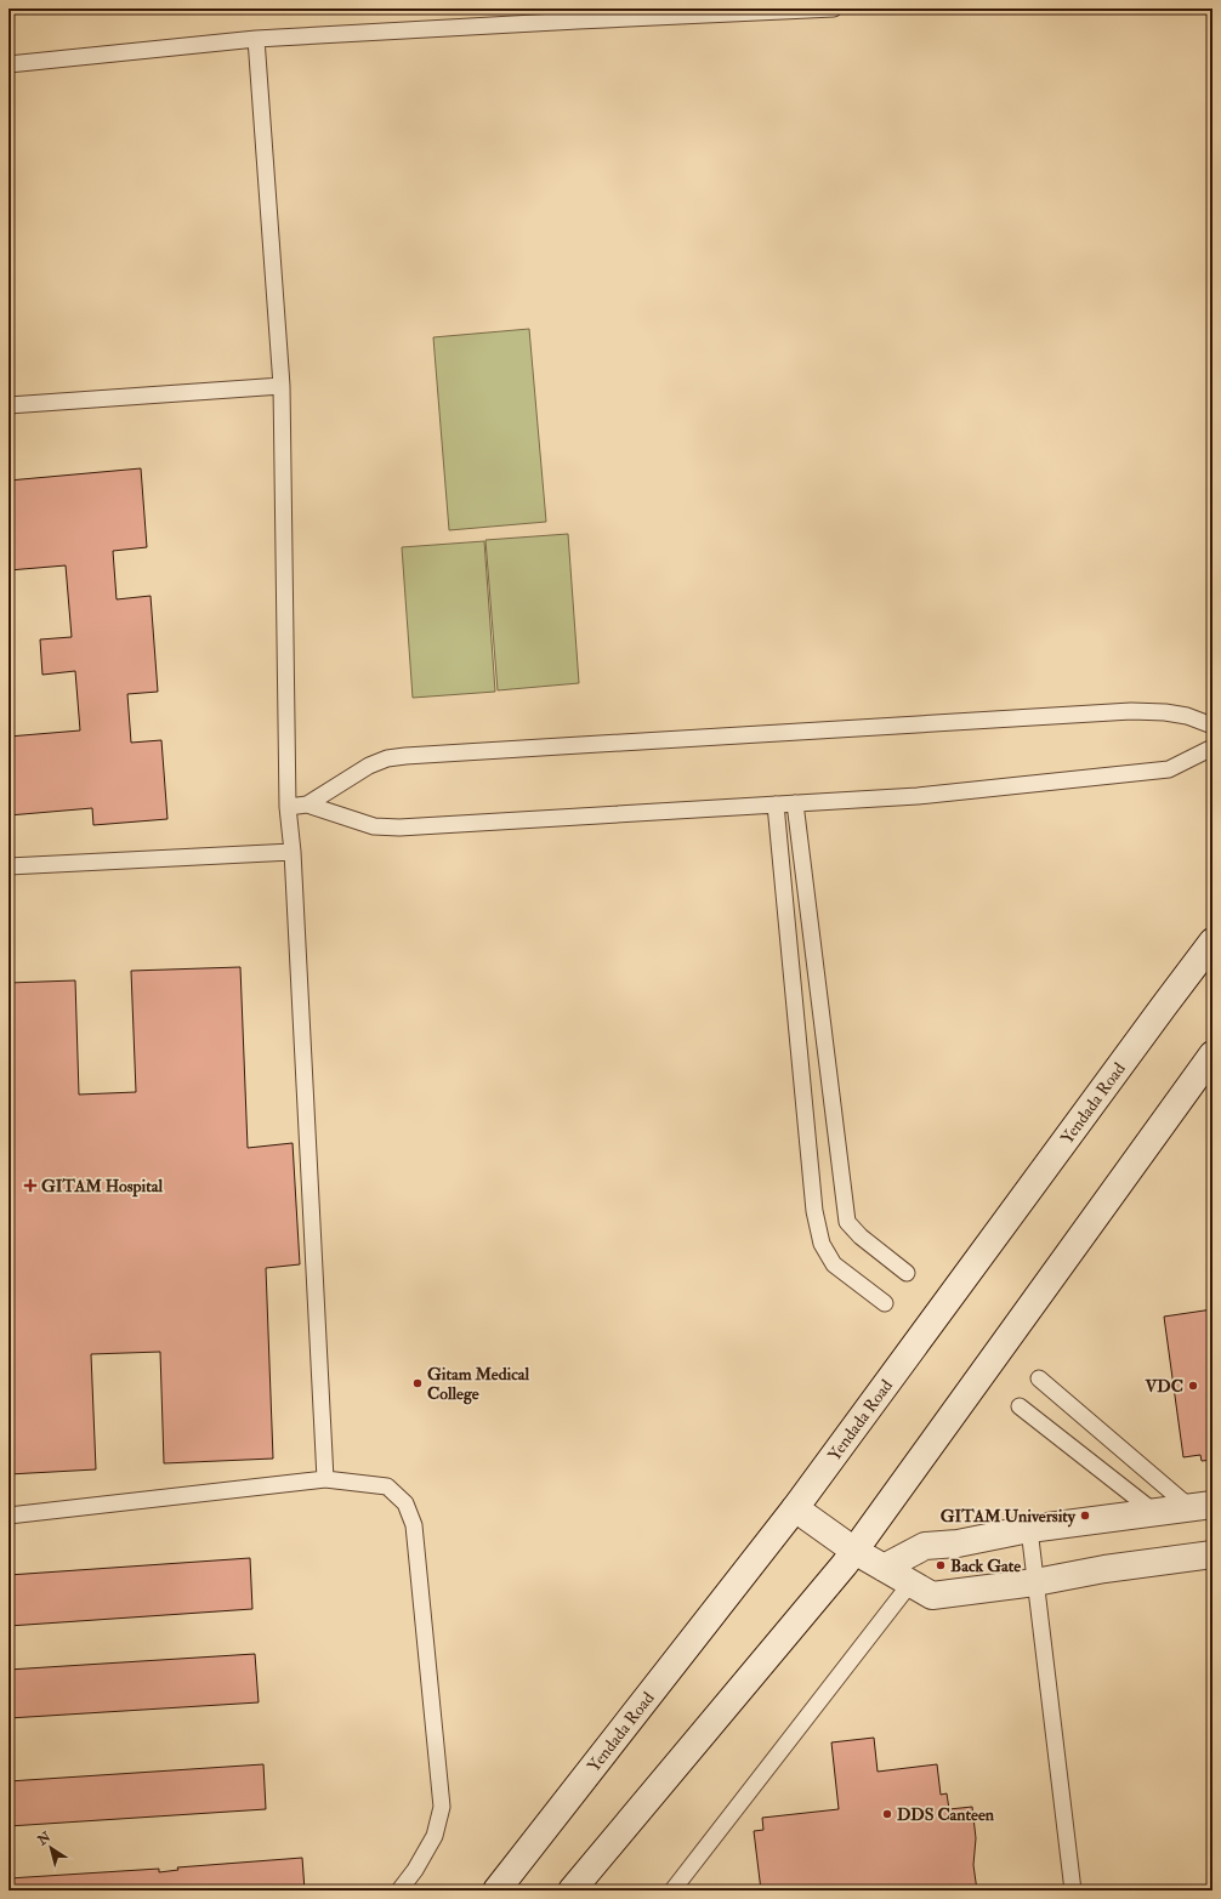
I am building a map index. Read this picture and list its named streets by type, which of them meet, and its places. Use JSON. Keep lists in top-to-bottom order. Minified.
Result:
{"streets":{"main road":["Yendada Road"]},"places":{"health":["GITAM Hospital"],"other":["Gitam Medical College","VDC","GITAM University","Back Gate","DDS Canteen"]},"north":"top left"}
